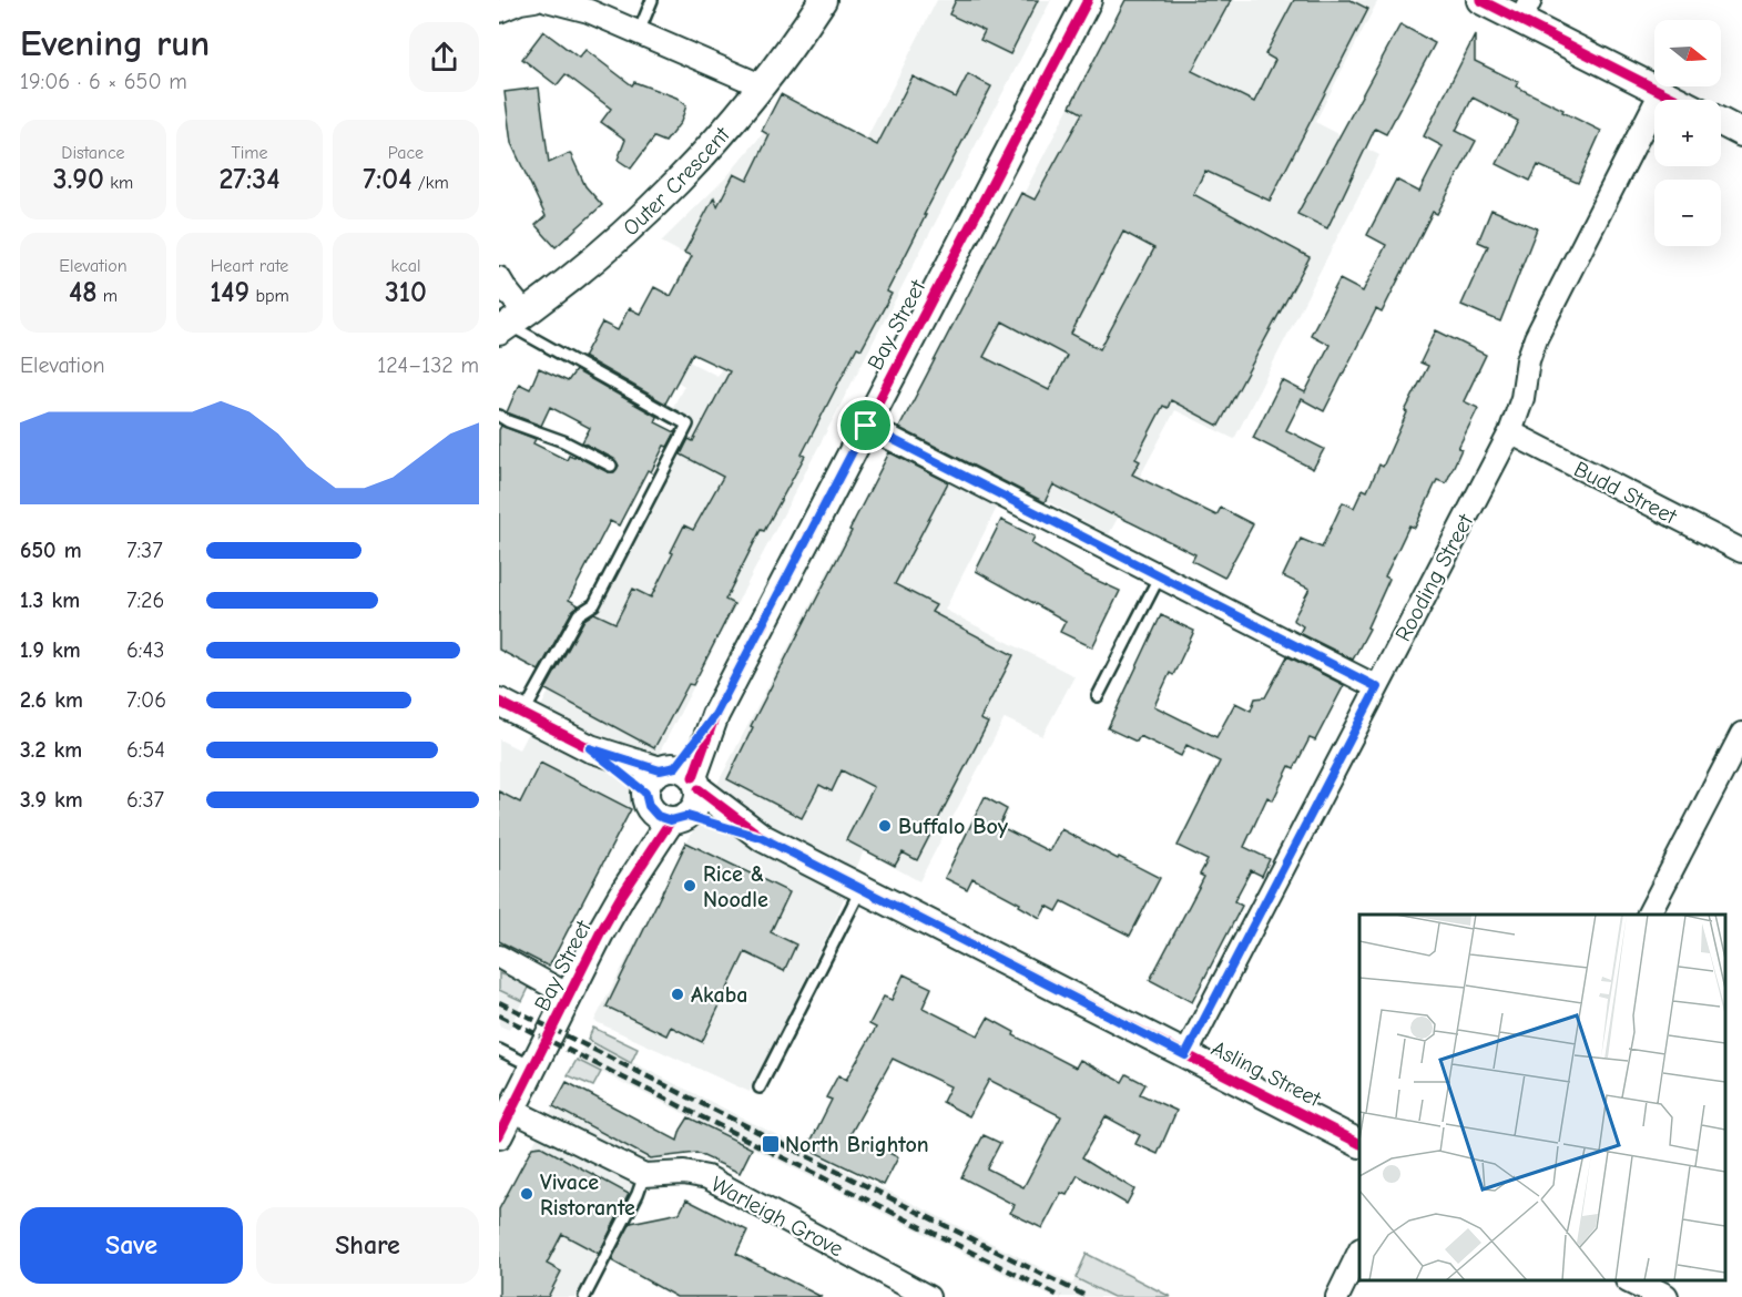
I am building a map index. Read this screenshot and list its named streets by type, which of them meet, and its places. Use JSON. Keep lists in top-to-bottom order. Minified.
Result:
{"streets":{"street":["Outer Crescent","Bay Street","Budd Street","Rooding Street","Asling Street","Warleigh Grove"]},"crossings":[["Bay Street","Asling Street"],["Bay Street","Warleigh Grove"],["Budd Street","Rooding Street"],["Rooding Street","Asling Street"]],"places":{"other":["Buffalo Boy","Rice & Noodle","Akaba","Vivace Ristorante"],"transit":["North Brighton"]},"north":"right","page":{"heading":["Evening run","19:06 · 6 × 650 m"],"map_buttons":["+","−"],"stats":[["Distance","3.90 km"],["Time","27:34"],["Pace","7:04 /km"],["Elevation","48 m"],["Heart rate","149 bpm"],["kcal","310"]],"chart":["Elevation","124–132 m"],"list":[{"name":"650 m","note":"7:37"},{"name":"1.3 km","note":"7:26"},{"name":"1.9 km","note":"6:43"},{"name":"2.6 km","note":"7:06"},{"name":"3.2 km","note":"6:54"},{"name":"3.9 km","note":"6:37"}],"buttons":["Save","Share"]}}
